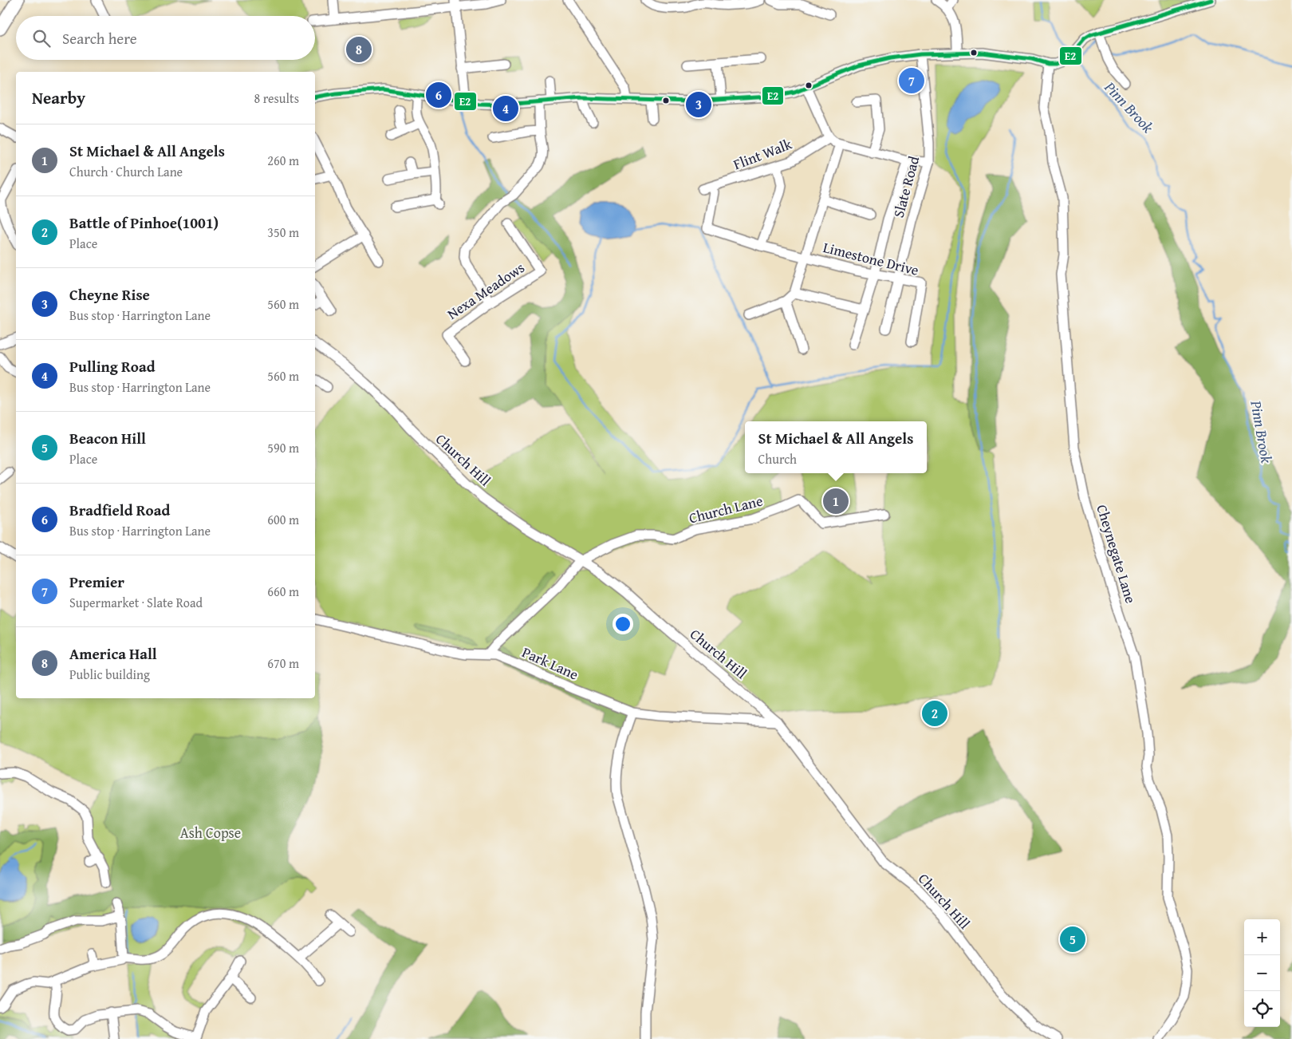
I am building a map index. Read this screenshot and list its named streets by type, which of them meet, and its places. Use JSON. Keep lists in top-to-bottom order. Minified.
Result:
{"streets":{"street":["Flint Walk","Slate Road","Limestone Drive","Nexa Meadows","Church Hill","Church Lane","Cheynegate Lane","Park Lane"]},"crossings":[["Slate Road","Limestone Drive"],["Church Hill","Church Lane"],["Church Hill","Park Lane"],["Church Lane","Park Lane"]],"water":["Pinn Brook"],"parks":["Ash Copse"],"lines":["transit line E2"],"page":{"search":"Search here","pins":["8","7","6","3","4","1","2","5"],"heading":["Nearby","8 results"],"list":[{"mark":"1","name":"St Michael & All Angels","note":"Church · Church Lane","value":"260 m"},{"mark":"2","name":"Battle of Pinhoe(1001)","note":"Place","value":"350 m"},{"mark":"3","name":"Cheyne Rise","note":"Bus stop · Harrington Lane","value":"560 m"},{"mark":"4","name":"Pulling Road","note":"Bus stop · Harrington Lane","value":"560 m"},{"mark":"5","name":"Beacon Hill","note":"Place","value":"590 m"},{"mark":"6","name":"Bradfield Road","note":"Bus stop · Harrington Lane","value":"600 m"},{"mark":"7","name":"Premier","note":"Supermarket · Slate Road","value":"660 m"},{"mark":"8","name":"America Hall","note":"Public building","value":"670 m"}],"popup":["St Michael & All Angels","Church"],"map_buttons":["+","−"]}}
